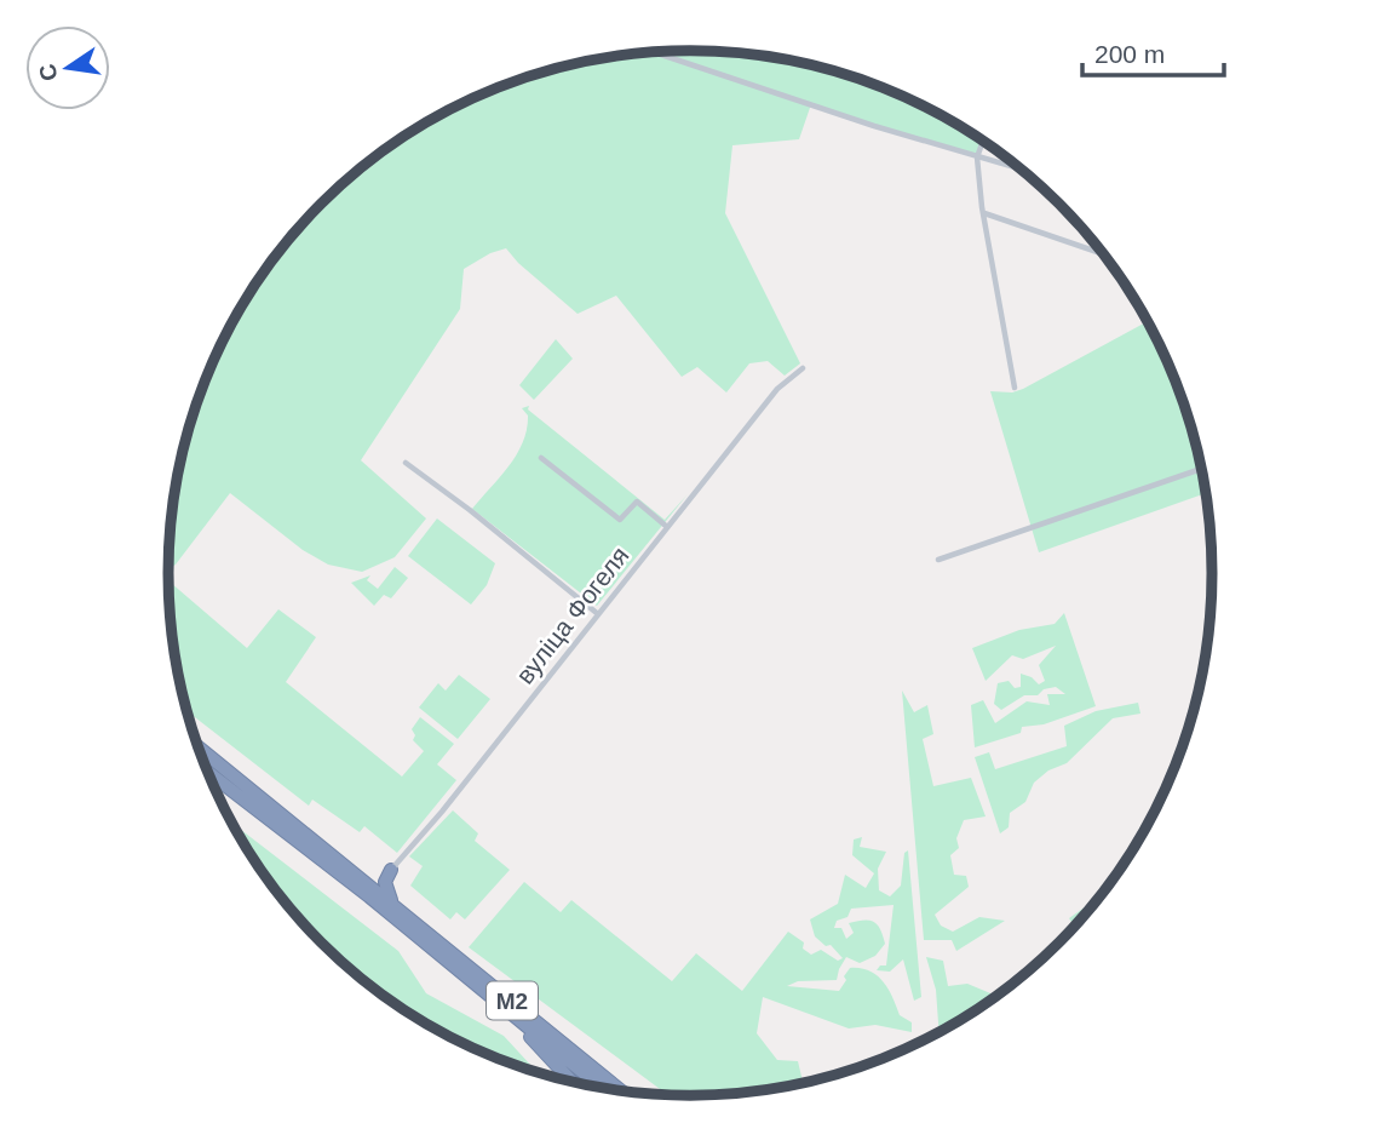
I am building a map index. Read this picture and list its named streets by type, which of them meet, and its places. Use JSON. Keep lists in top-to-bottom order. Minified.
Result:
{"streets":{"highway":["М2"],"street":["вуліца Фогеля"]},"scale_bar":"200 m","north":"left"}
